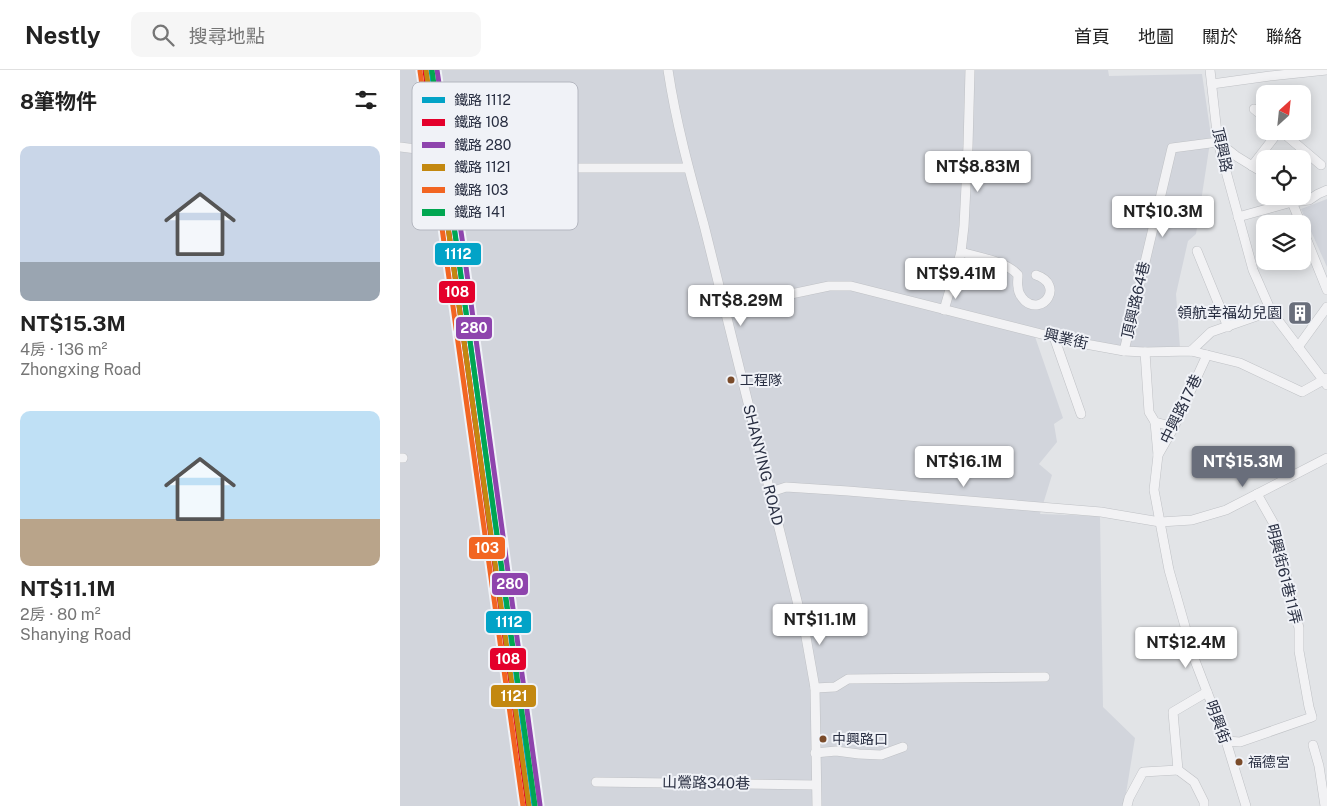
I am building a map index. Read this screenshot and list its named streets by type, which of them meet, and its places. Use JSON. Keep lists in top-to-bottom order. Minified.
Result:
{"streets":{"street":["頂興路","頂興路64巷","興業街","中興路17巷","SHANYING ROAD","明興街61巷11弄","明興街","山鶯路340巷"]},"crossings":[["頂興路","頂興路64巷"],["頂興路","興業街"],["頂興路64巷","興業街"],["興業街","中興路17巷"],["興業街","SHANYING ROAD"],["中興路17巷","明興街"],["SHANYING ROAD","山鶯路340巷"],["明興街61巷11弄","明興街"]],"places":{"building":["領航幸福幼兒園"],"other":["工程隊","中興路口","福德宮"]},"lines":["rail line 1112","rail line 280","rail line 1121","rail line 141","rail line 108","rail line 103"],"legend":["鐵路 1112","鐵路 108","鐵路 280","鐵路 1121","鐵路 103","鐵路 141"],"north":"top right","page":{"header":"Nestly","search":"搜尋地點","nav":["首頁","地圖","關於","聯絡"],"heading":"8筆物件","list":[{"name":"NT$15.3M","note":"4房 · 136 m² · Zhongxing Road"},{"name":"NT$11.1M","note":"2房 · 80 m² · Shanying Road"}],"price":["NT$8.83M","NT$10.3M","NT$9.41M","NT$8.29M","NT$16.1M","NT$15.3M","NT$11.1M","NT$12.4M"]}}
